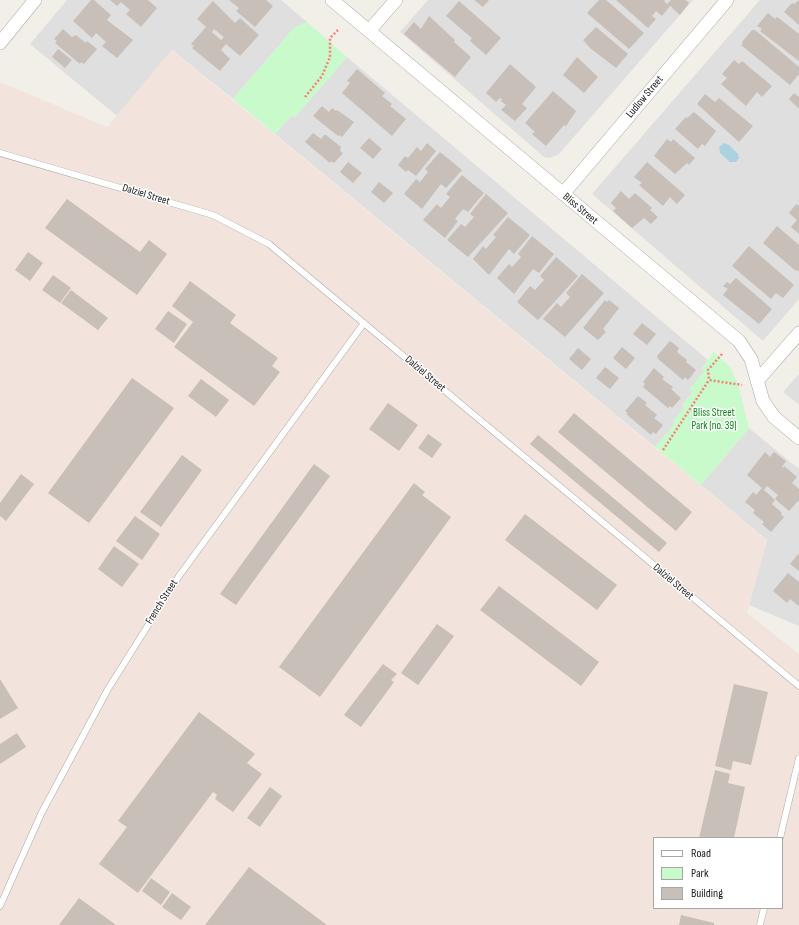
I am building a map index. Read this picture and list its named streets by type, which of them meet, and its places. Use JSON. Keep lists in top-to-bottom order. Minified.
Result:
{"streets":{"street":["Ludlow Street","Bliss Street"],"lane":["Dalziel Street","French Street"]},"crossings":[["Ludlow Street","Bliss Street"],["Dalziel Street","French Street"]],"parks":["Bliss Street Park (no. 39)"],"legend":["Road","Park","Building"]}
